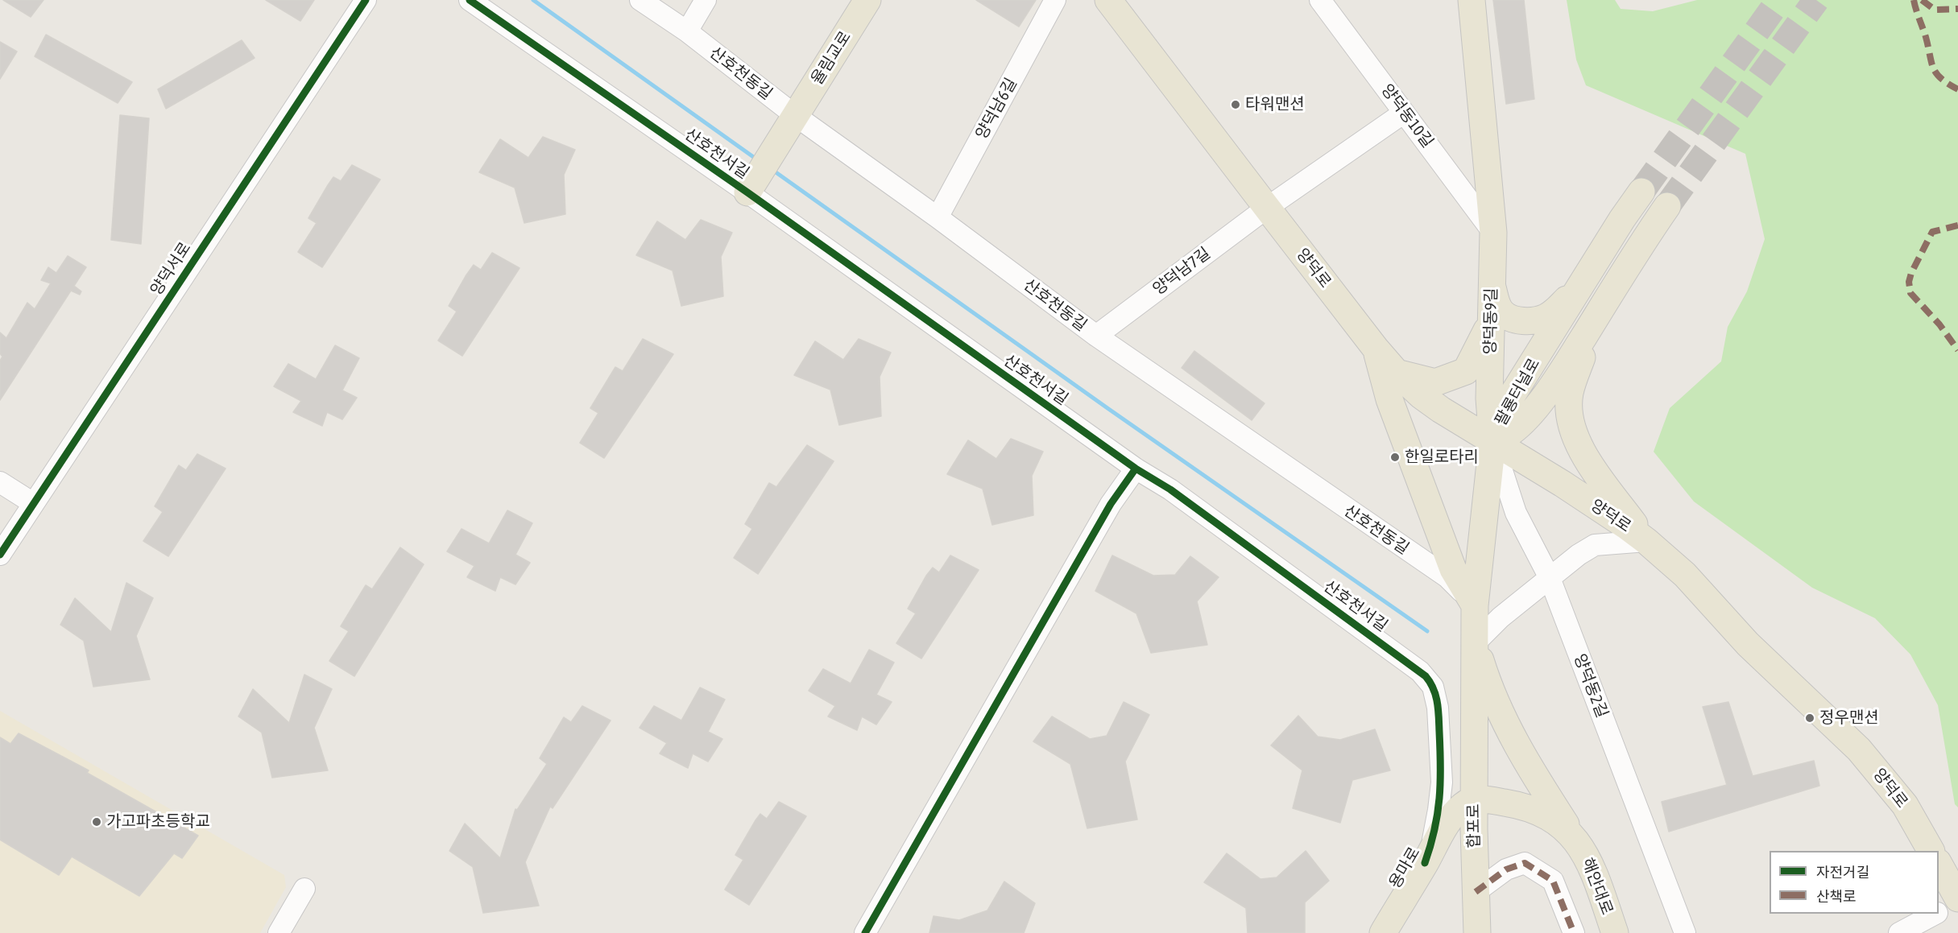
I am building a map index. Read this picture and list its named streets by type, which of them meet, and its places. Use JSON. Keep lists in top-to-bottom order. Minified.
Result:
{"streets":{"main road":["율림교로","양덕로","양덕동9길","팔룡터널로","합포로","용마로","해안대로"],"street":["산호천동길","양덕남6길","양덕동10길","산호천서길","양덕서로","양덕남7길","양덕동2길"]},"crossings":[["율림교로","산호천동길"],["율림교로","산호천서길"],["산호천동길","양덕남6길"],["산호천동길","양덕남7길"],["산호천동길","양덕동9길"],["양덕동10길","양덕동9길"],["산호천서길","용마로"],["양덕로","양덕남7길"],["양덕로","양덕동9길"],["양덕로","팔룡터널로"],["양덕로","양덕동2길"],["양덕동9길","팔룡터널로"],["양덕동9길","양덕동2길"],["양덕동9길","합포로"],["팔룡터널로","양덕동2길"],["합포로","용마로"],["합포로","해안대로"],["용마로","해안대로"]],"places":["타워맨션","한일로타리","정우맨션","가고파초등학교"],"legend":["자전거길","산책로"]}
